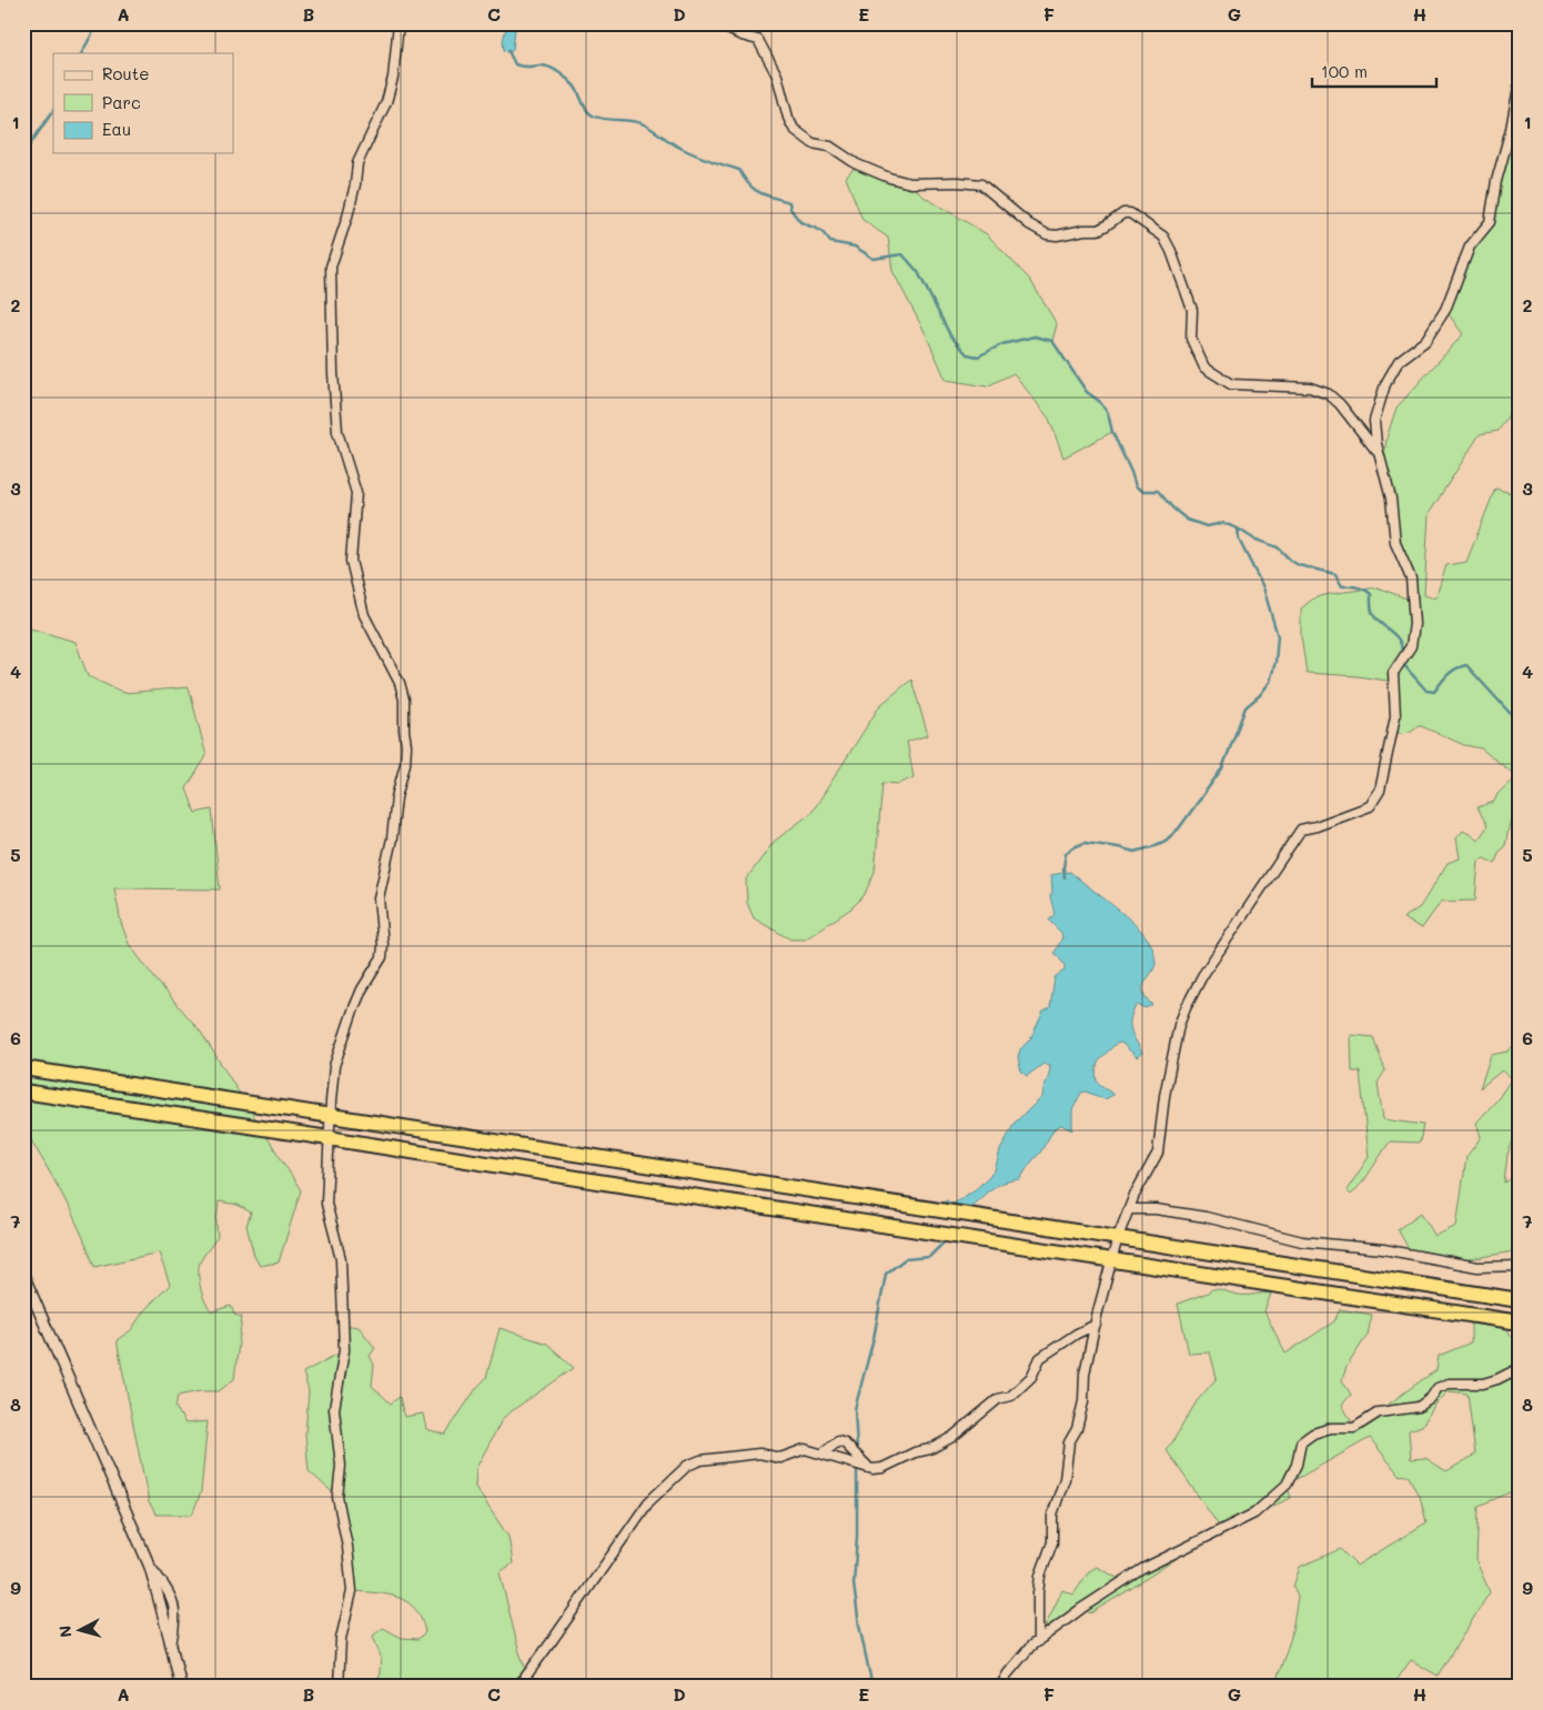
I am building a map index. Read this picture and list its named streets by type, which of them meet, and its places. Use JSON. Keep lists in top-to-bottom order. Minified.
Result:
{"legend":["Route","Parc","Eau"],"scale_bar":"100 m","north":"left","grid":{"columns":["A","B","C","D","E","F","G","H"],"rows":["1","2","3","4","5","6","7","8","9"]}}
